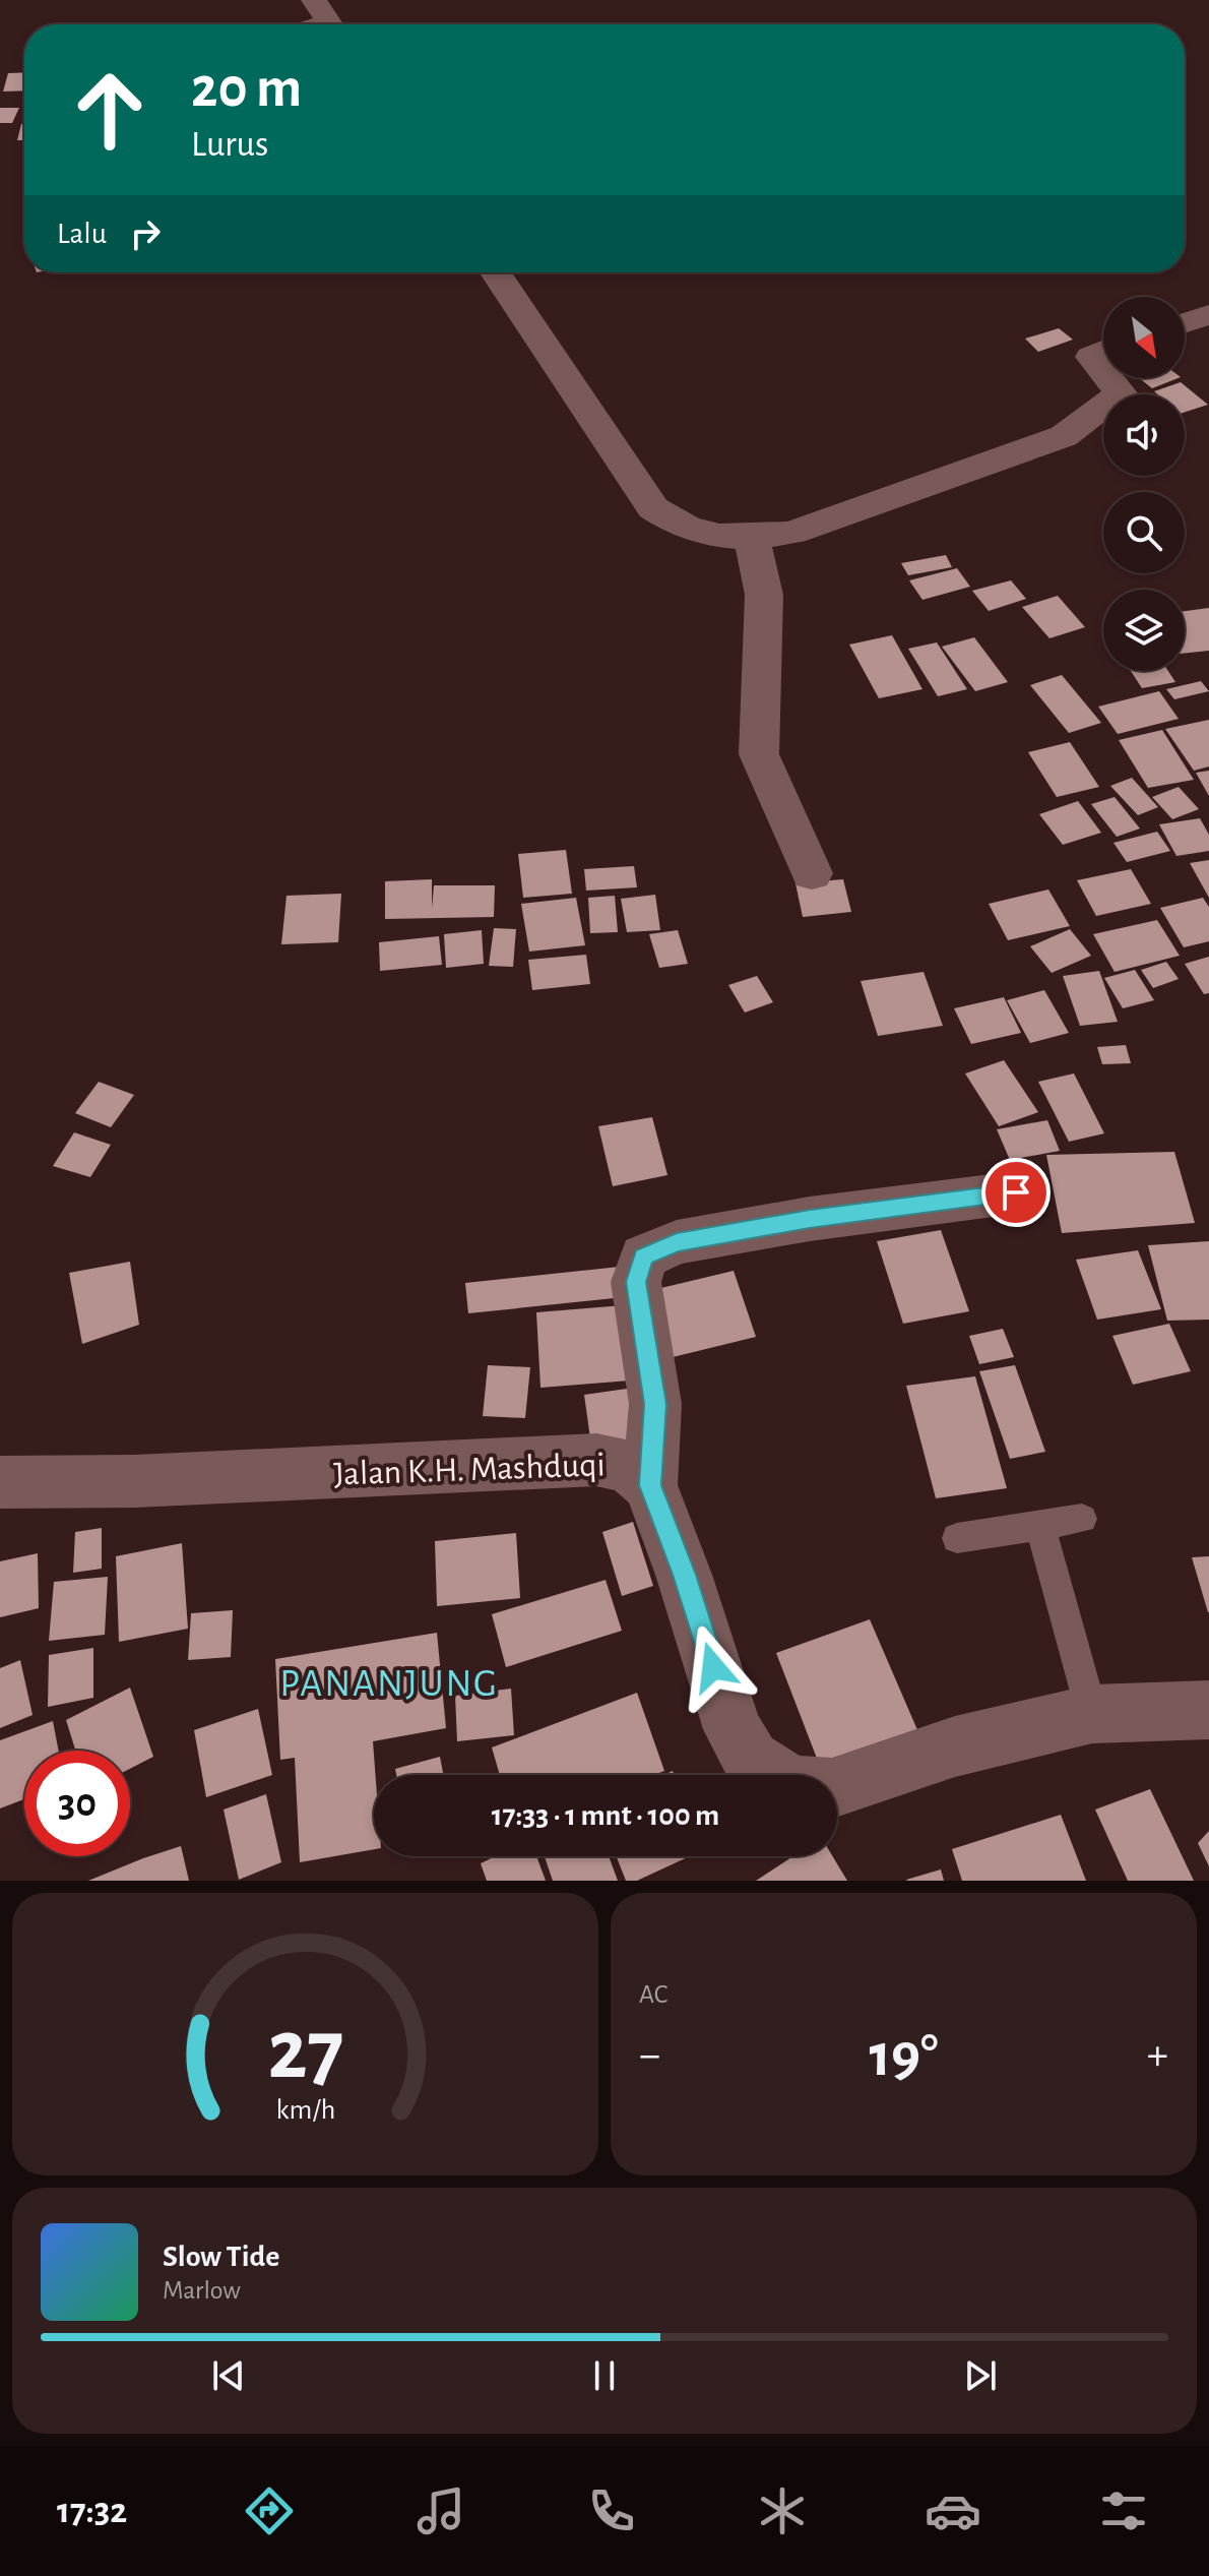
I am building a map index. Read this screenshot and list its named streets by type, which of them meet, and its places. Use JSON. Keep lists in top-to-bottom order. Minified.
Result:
{"streets":{"street":["Jalan K.H. Mashduqi"]},"districts":["PANANJUNG"],"north":"bottom right","page":{"turn":["20 m","Lurus"],"then":"Lalu","limit":"30","trip":"17:33 · 1 mnt · 100 m","tile":"AC","heat":["−","19°","+"],"song":["Slow Tide","Marlow"],"tabs":"17:32","gauge":["27","km/h"]}}
